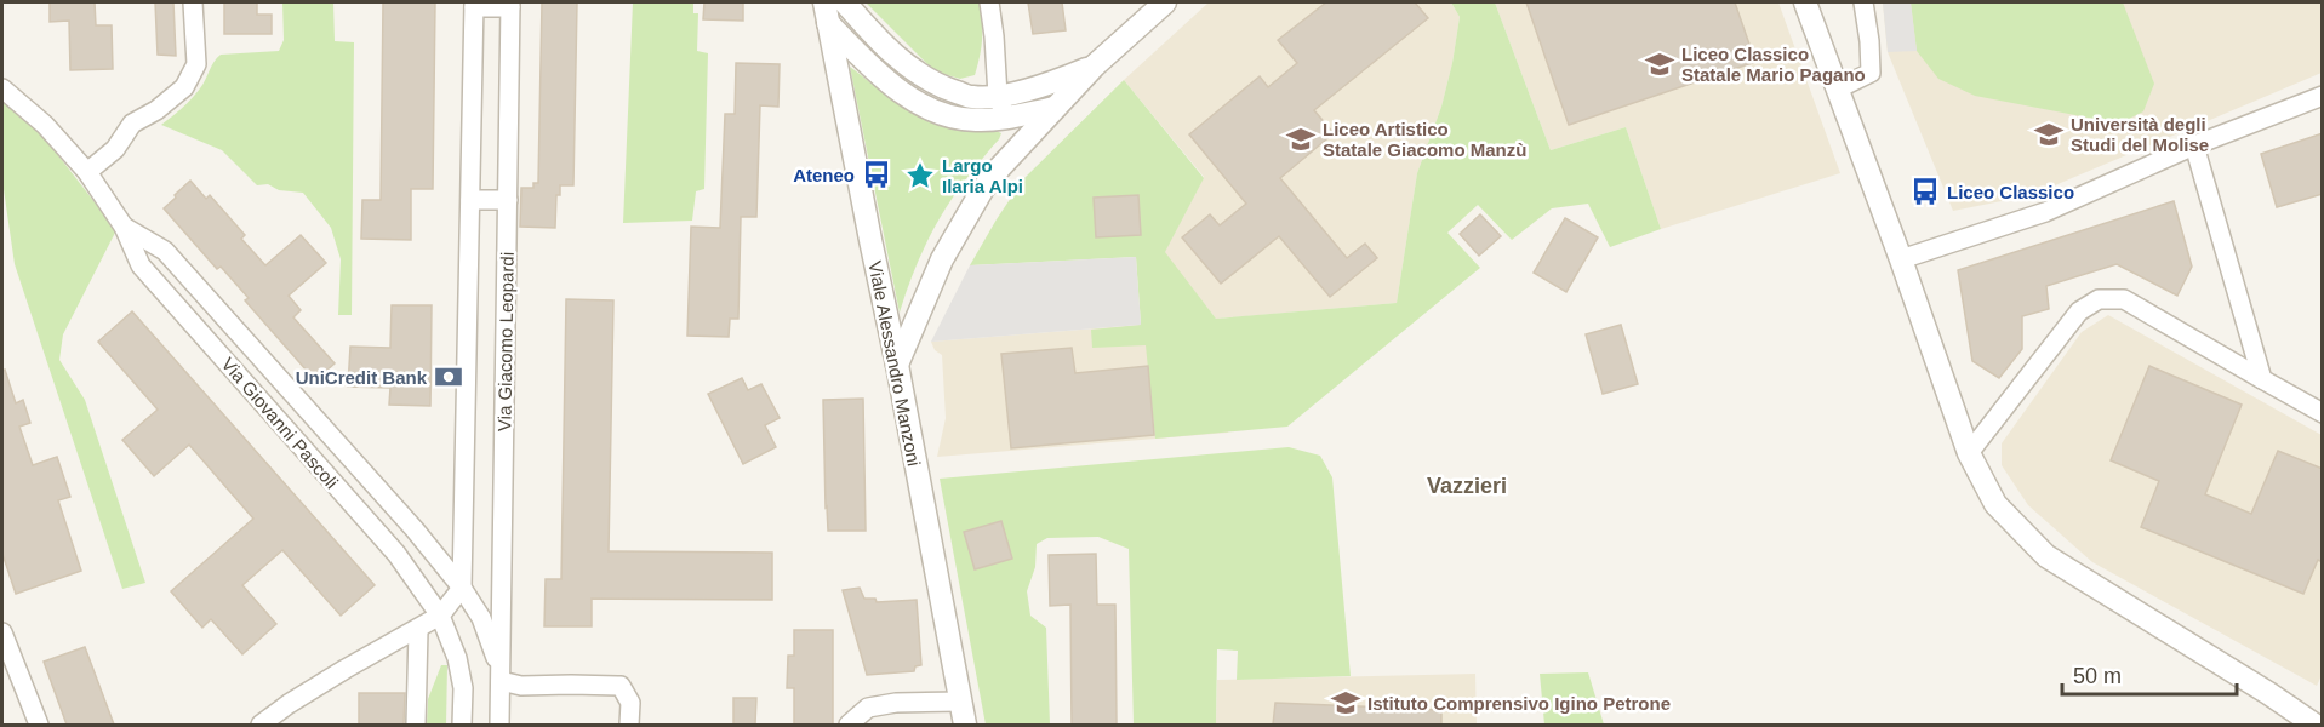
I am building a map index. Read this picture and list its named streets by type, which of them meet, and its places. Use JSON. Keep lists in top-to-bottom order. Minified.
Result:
{"streets":{"street":["Via Giacomo Leopardi","Viale Alessandro Manzoni","Via Giovanni Pascoli"]},"crossings":[["Via Giacomo Leopardi","Via Giovanni Pascoli"]],"districts":["Vazzieri"],"places":{"school or university":["Liceo Classico Statale Mario Pagano","Università degli Studi del Molise","Liceo Artistico Statale Giacomo Manzù","Istituto Comprensivo Igino Petrone"],"bus stop":["Ateneo","Liceo Classico"],"place":["Largo Ilaria Alpi"],"bank":["UniCredit Bank"]},"scale_bar":"50 m"}
